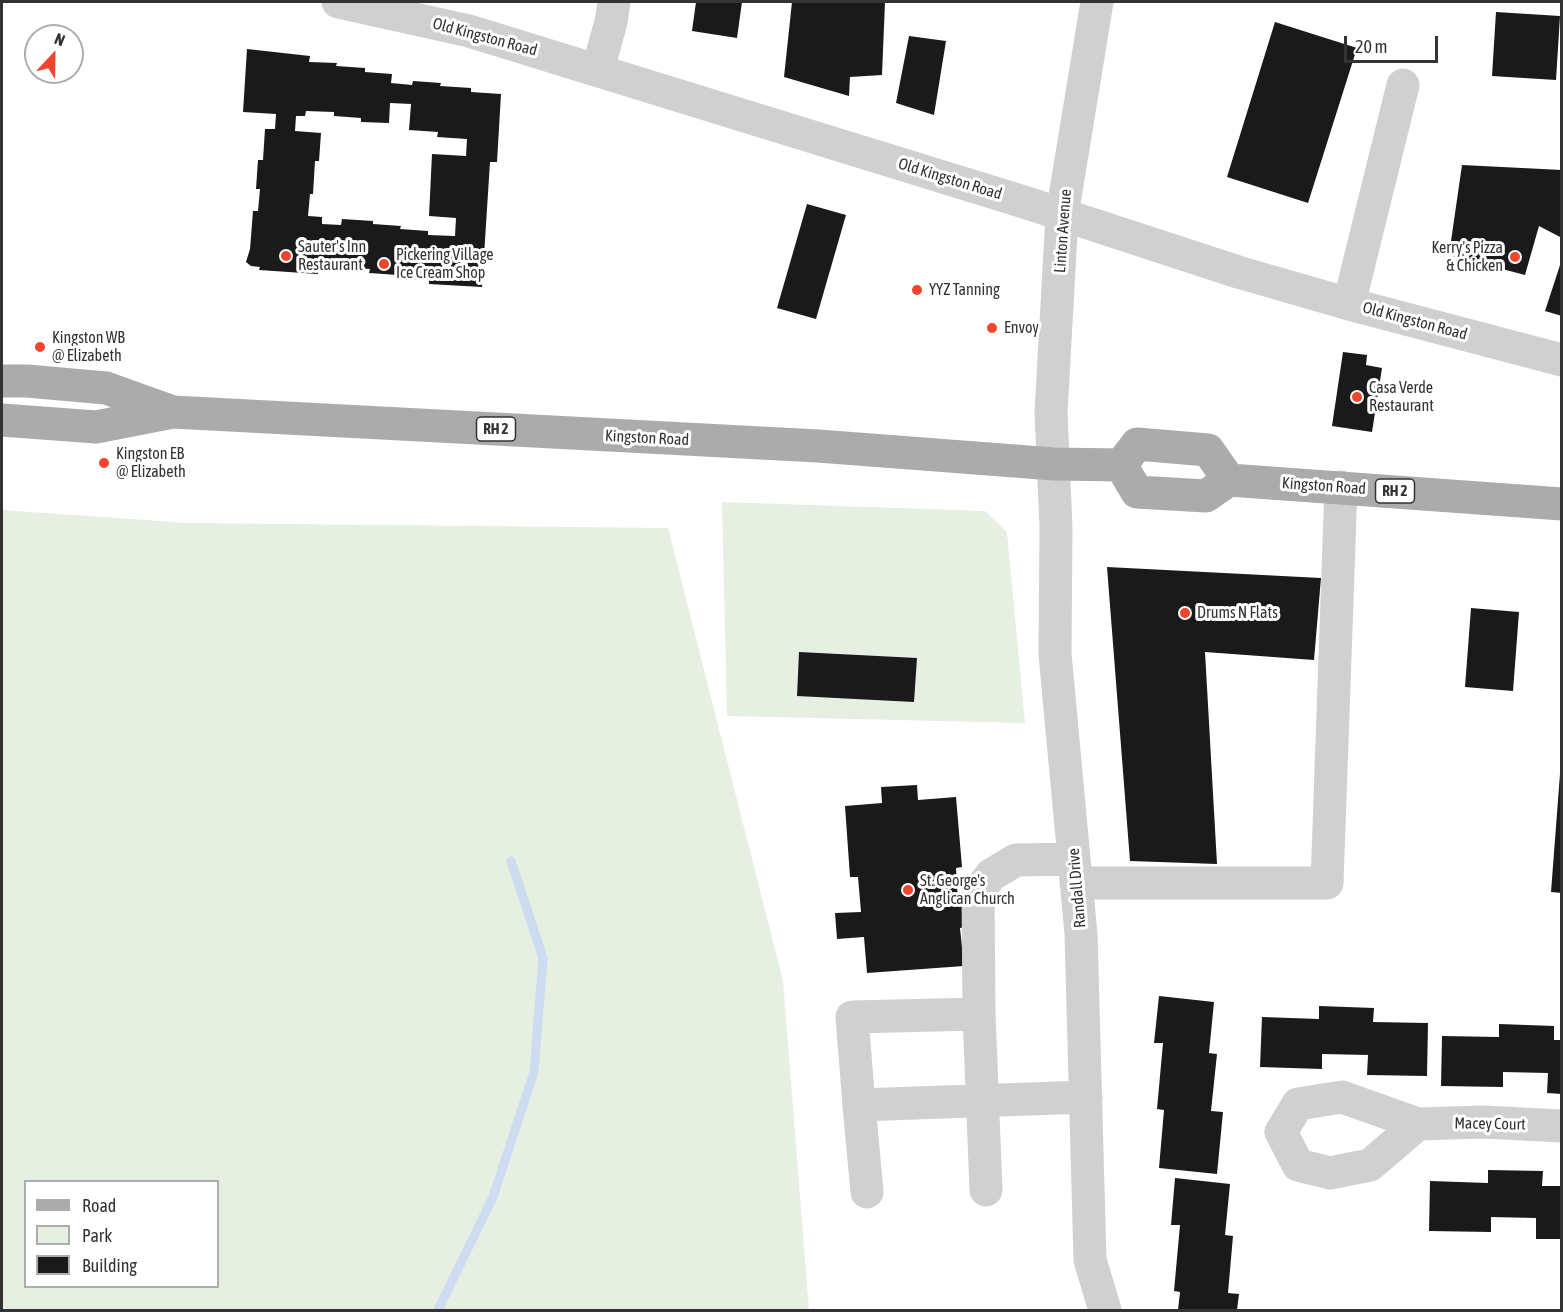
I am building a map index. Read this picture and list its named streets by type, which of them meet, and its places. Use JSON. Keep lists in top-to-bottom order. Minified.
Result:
{"streets":{"main road":["RH 2","Kingston Road"],"street":["Old Kingston Road","Linton Avenue","Randall Drive","Macey Court"]},"crossings":[["Old Kingston Road","Linton Avenue"],["Linton Avenue","Kingston Road"],["Linton Avenue","Randall Drive"],["RH 2","Kingston Road"],["Kingston Road","Randall Drive"]],"places":["Sauter's Inn Restaurant","Kerry's Pizza & Chicken","Pickering Village Ice Cream Shop","YYZ Tanning","Envoy","Kingston WB @ Elizabeth","Casa Verde Restaurant","Kingston EB @ Elizabeth","Drums N Flats","St. George's Anglican Church"],"legend":["Road","Park","Building"],"scale_bar":"20 m","north":"top"}
